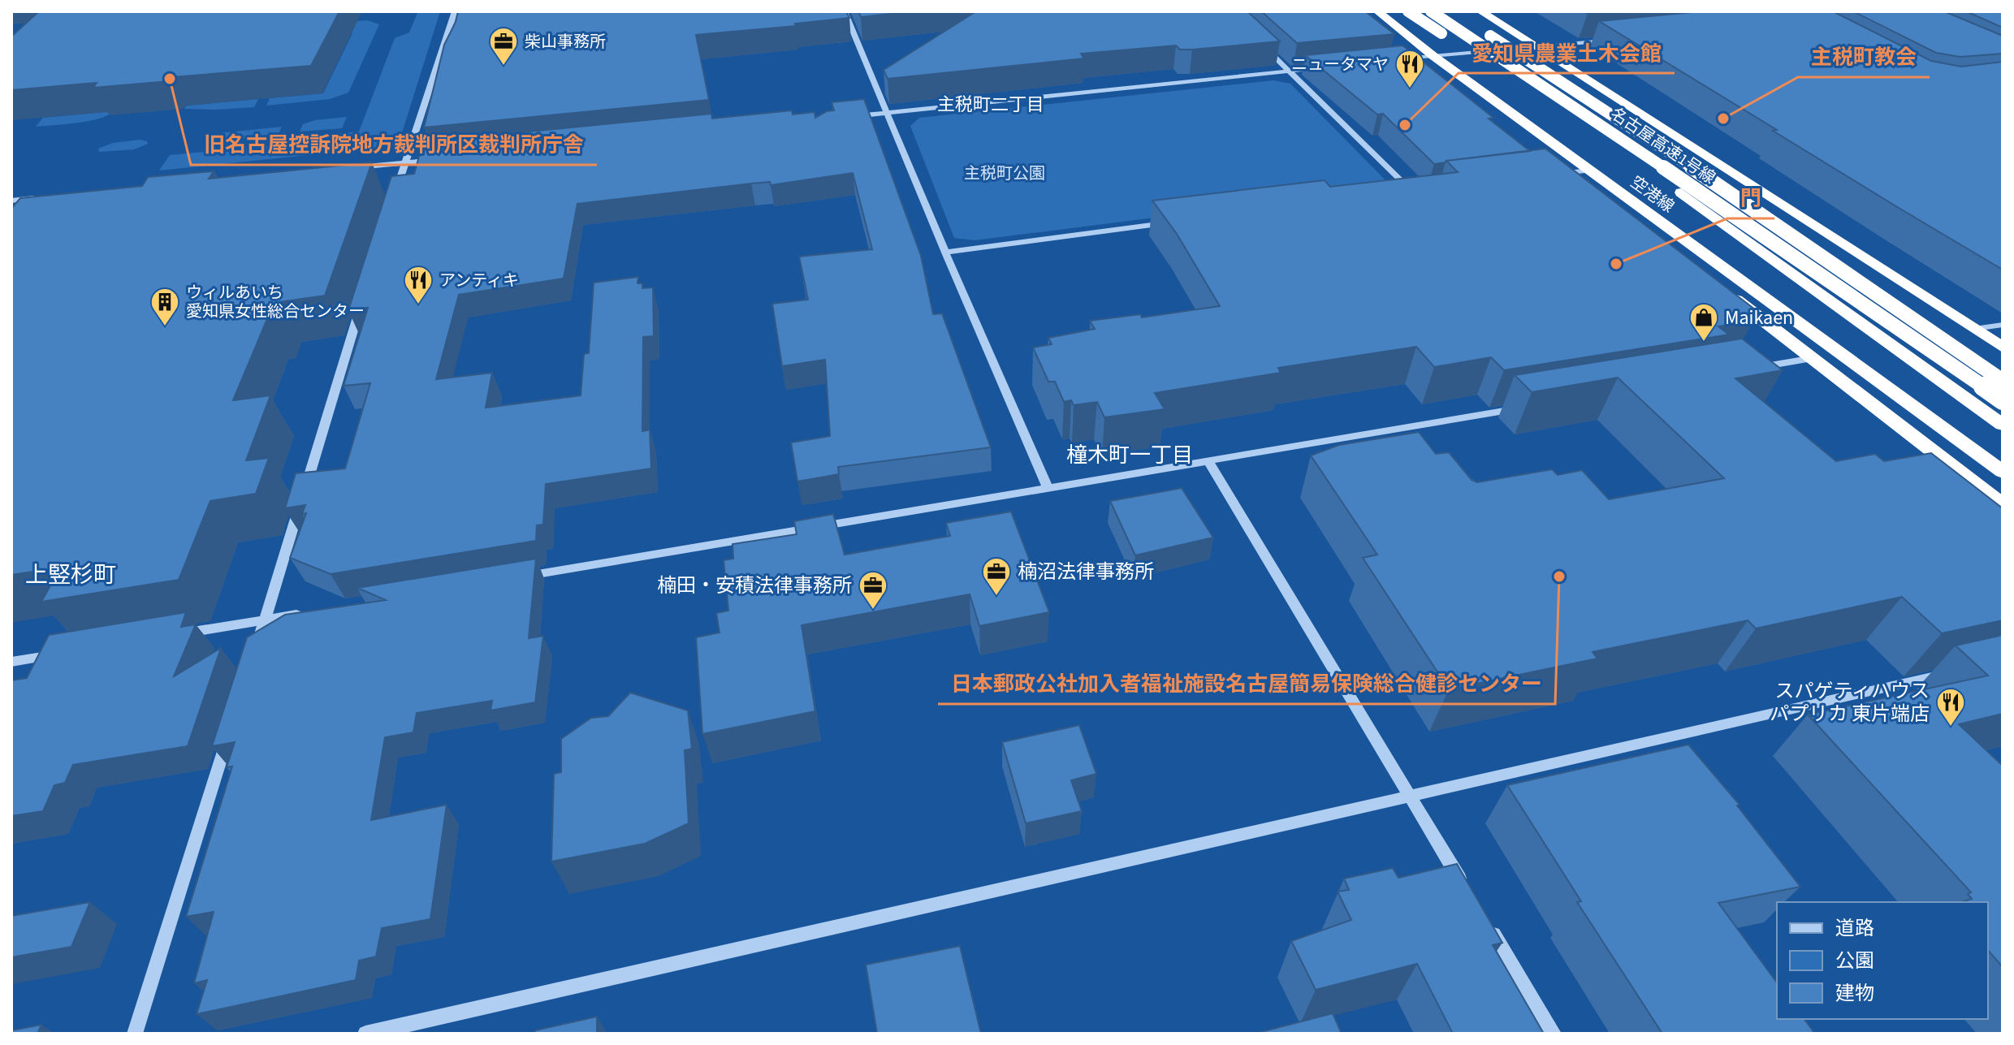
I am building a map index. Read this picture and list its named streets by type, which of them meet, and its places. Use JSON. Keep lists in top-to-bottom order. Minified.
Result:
{"streets":{"highway":["名古屋高速1号線","空港線"]},"districts":["主税町二丁目","橦木町一丁目","上竪杉町"],"parks":["主税町公園"],"places":{"office":["柴山事務所","楠沼法律事務所","楠田・安積法律事務所"],"other":["旧名古屋控訴院地方裁判所区裁判所庁舎","主税町教会","愛知県農業土木会館","門","日本郵政公社加入者福祉施設名古屋簡易保険総合健診センター"],"restaurant":["ニュータマヤ","アンティキ","スパゲティハウス パプリカ 東片端店"],"building":["ウィルあいち 愛知県女性総合センター"],"shop":["Maikaen"]},"legend":["道路","公園","建物"]}
